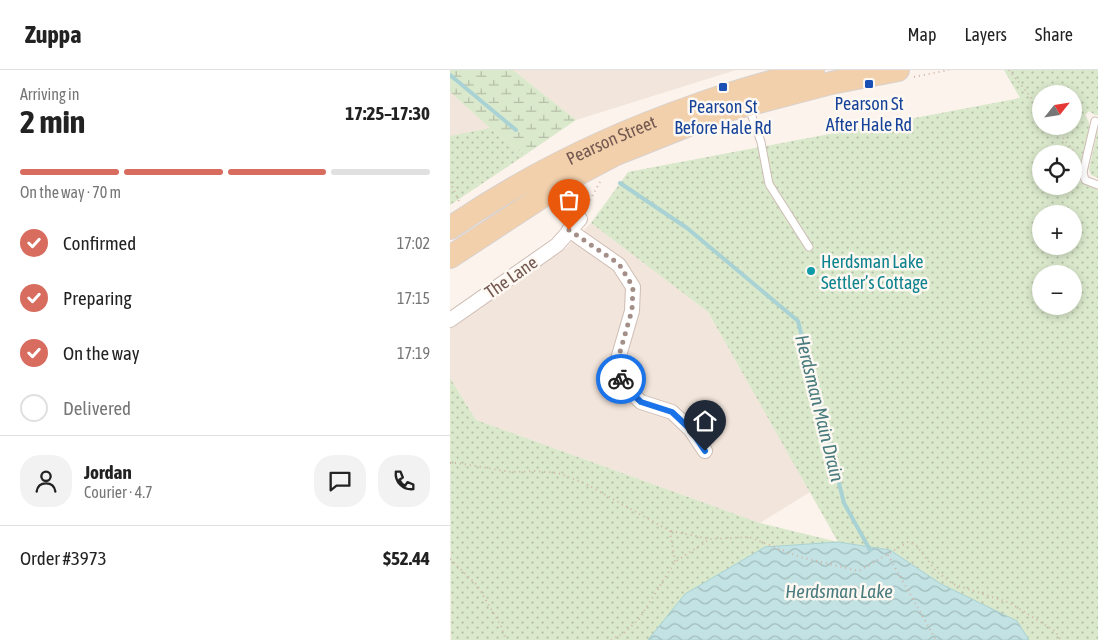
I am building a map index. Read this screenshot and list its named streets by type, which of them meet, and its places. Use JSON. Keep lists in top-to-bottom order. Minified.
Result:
{"streets":{"main road":["Pearson Street"],"street":["The Lane"]},"water":["Herdsman Main Drain","Herdsman Lake"],"places":{"transit":["Pearson St After Hale Rd","Pearson St Before Hale Rd"],"other":["Herdsman Lake Settler’s Cottage"]},"north":"top right","page":{"header":"Zuppa","nav":["Map","Layers","Share"],"heading":["2 min","Arriving in","17:25–17:30"],"panel":["Jordan","Courier · 4.7","Order #3973","$52.44"],"map_buttons":["+","−"],"bar":"On the way · 70 m","list":[["Confirmed","17:02"],["Preparing","17:15"],["On the way","17:19"],"Delivered"]}}
